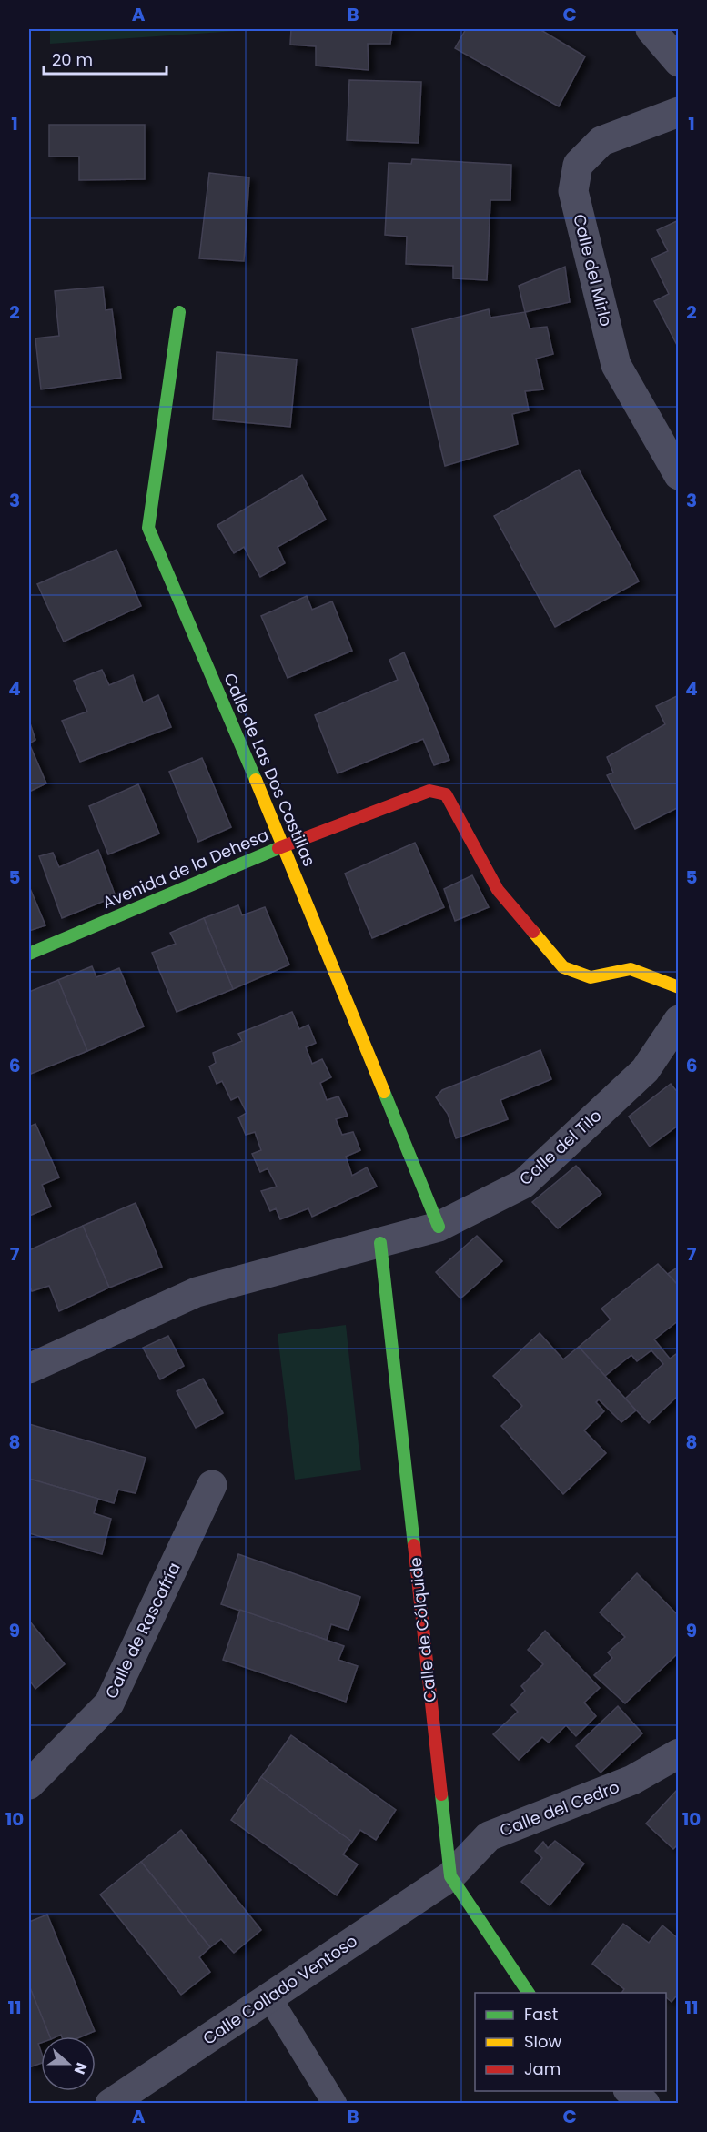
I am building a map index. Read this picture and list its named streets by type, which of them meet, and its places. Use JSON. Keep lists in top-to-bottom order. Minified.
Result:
{"streets":{"street":["Calle del Mirlo","Calle de Las Dos Castillas","Avenida de la Dehesa","Calle del Tilo","Calle de Cólquide","Calle de Rascafría","Calle del Cedro","Calle Collado Ventoso"]},"crossings":[["Calle de Las Dos Castillas","Avenida de la Dehesa"],["Calle de Las Dos Castillas","Calle del Tilo"],["Calle del Tilo","Calle de Cólquide"],["Calle de Cólquide","Calle del Cedro"],["Calle de Cólquide","Calle Collado Ventoso"],["Calle del Cedro","Calle Collado Ventoso"]],"legend":["Fast","Slow","Jam"],"scale_bar":"20 m","north":"right","grid":{"columns":["A","B","C"],"rows":["1","2","3","4","5","6","7","8","9","10","11"]}}
